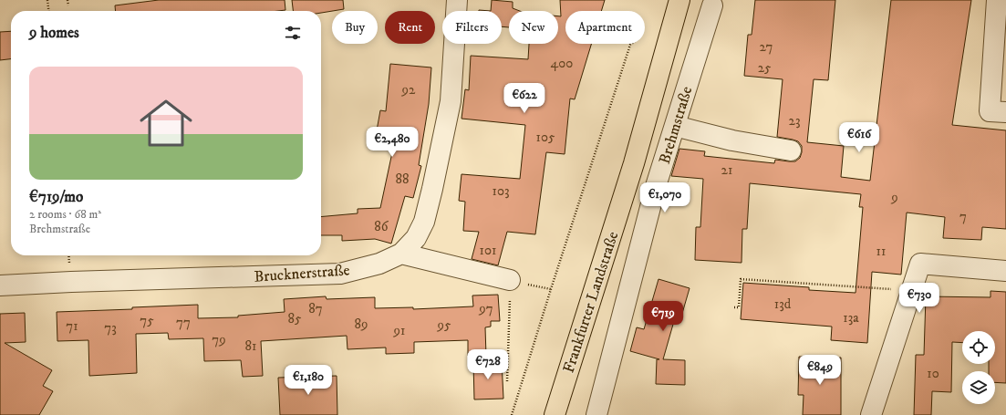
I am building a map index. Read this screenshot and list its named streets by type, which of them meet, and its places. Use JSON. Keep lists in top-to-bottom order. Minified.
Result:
{"streets":{"main road":["Frankfurter Landstraße"],"street":["Brehmstraße","Brucknerstraße"]},"house_numbers":["27","400","25","92","23","105","21","88","103","9","7","86","101","11","13d","87","97","13a","85","75","77","89","95","71","73","91","79","81","10"],"page":{"chip":["Buy","Rent","Filters","New","Apartment"],"heading":"9 homes","list":[{"name":"€719/mo","note":"2 rooms · 68 m² · Brehmstraße"}],"price":["€622","€616","€2,480","€1,070","€730","€719","€728","€849","€1,180"]}}
